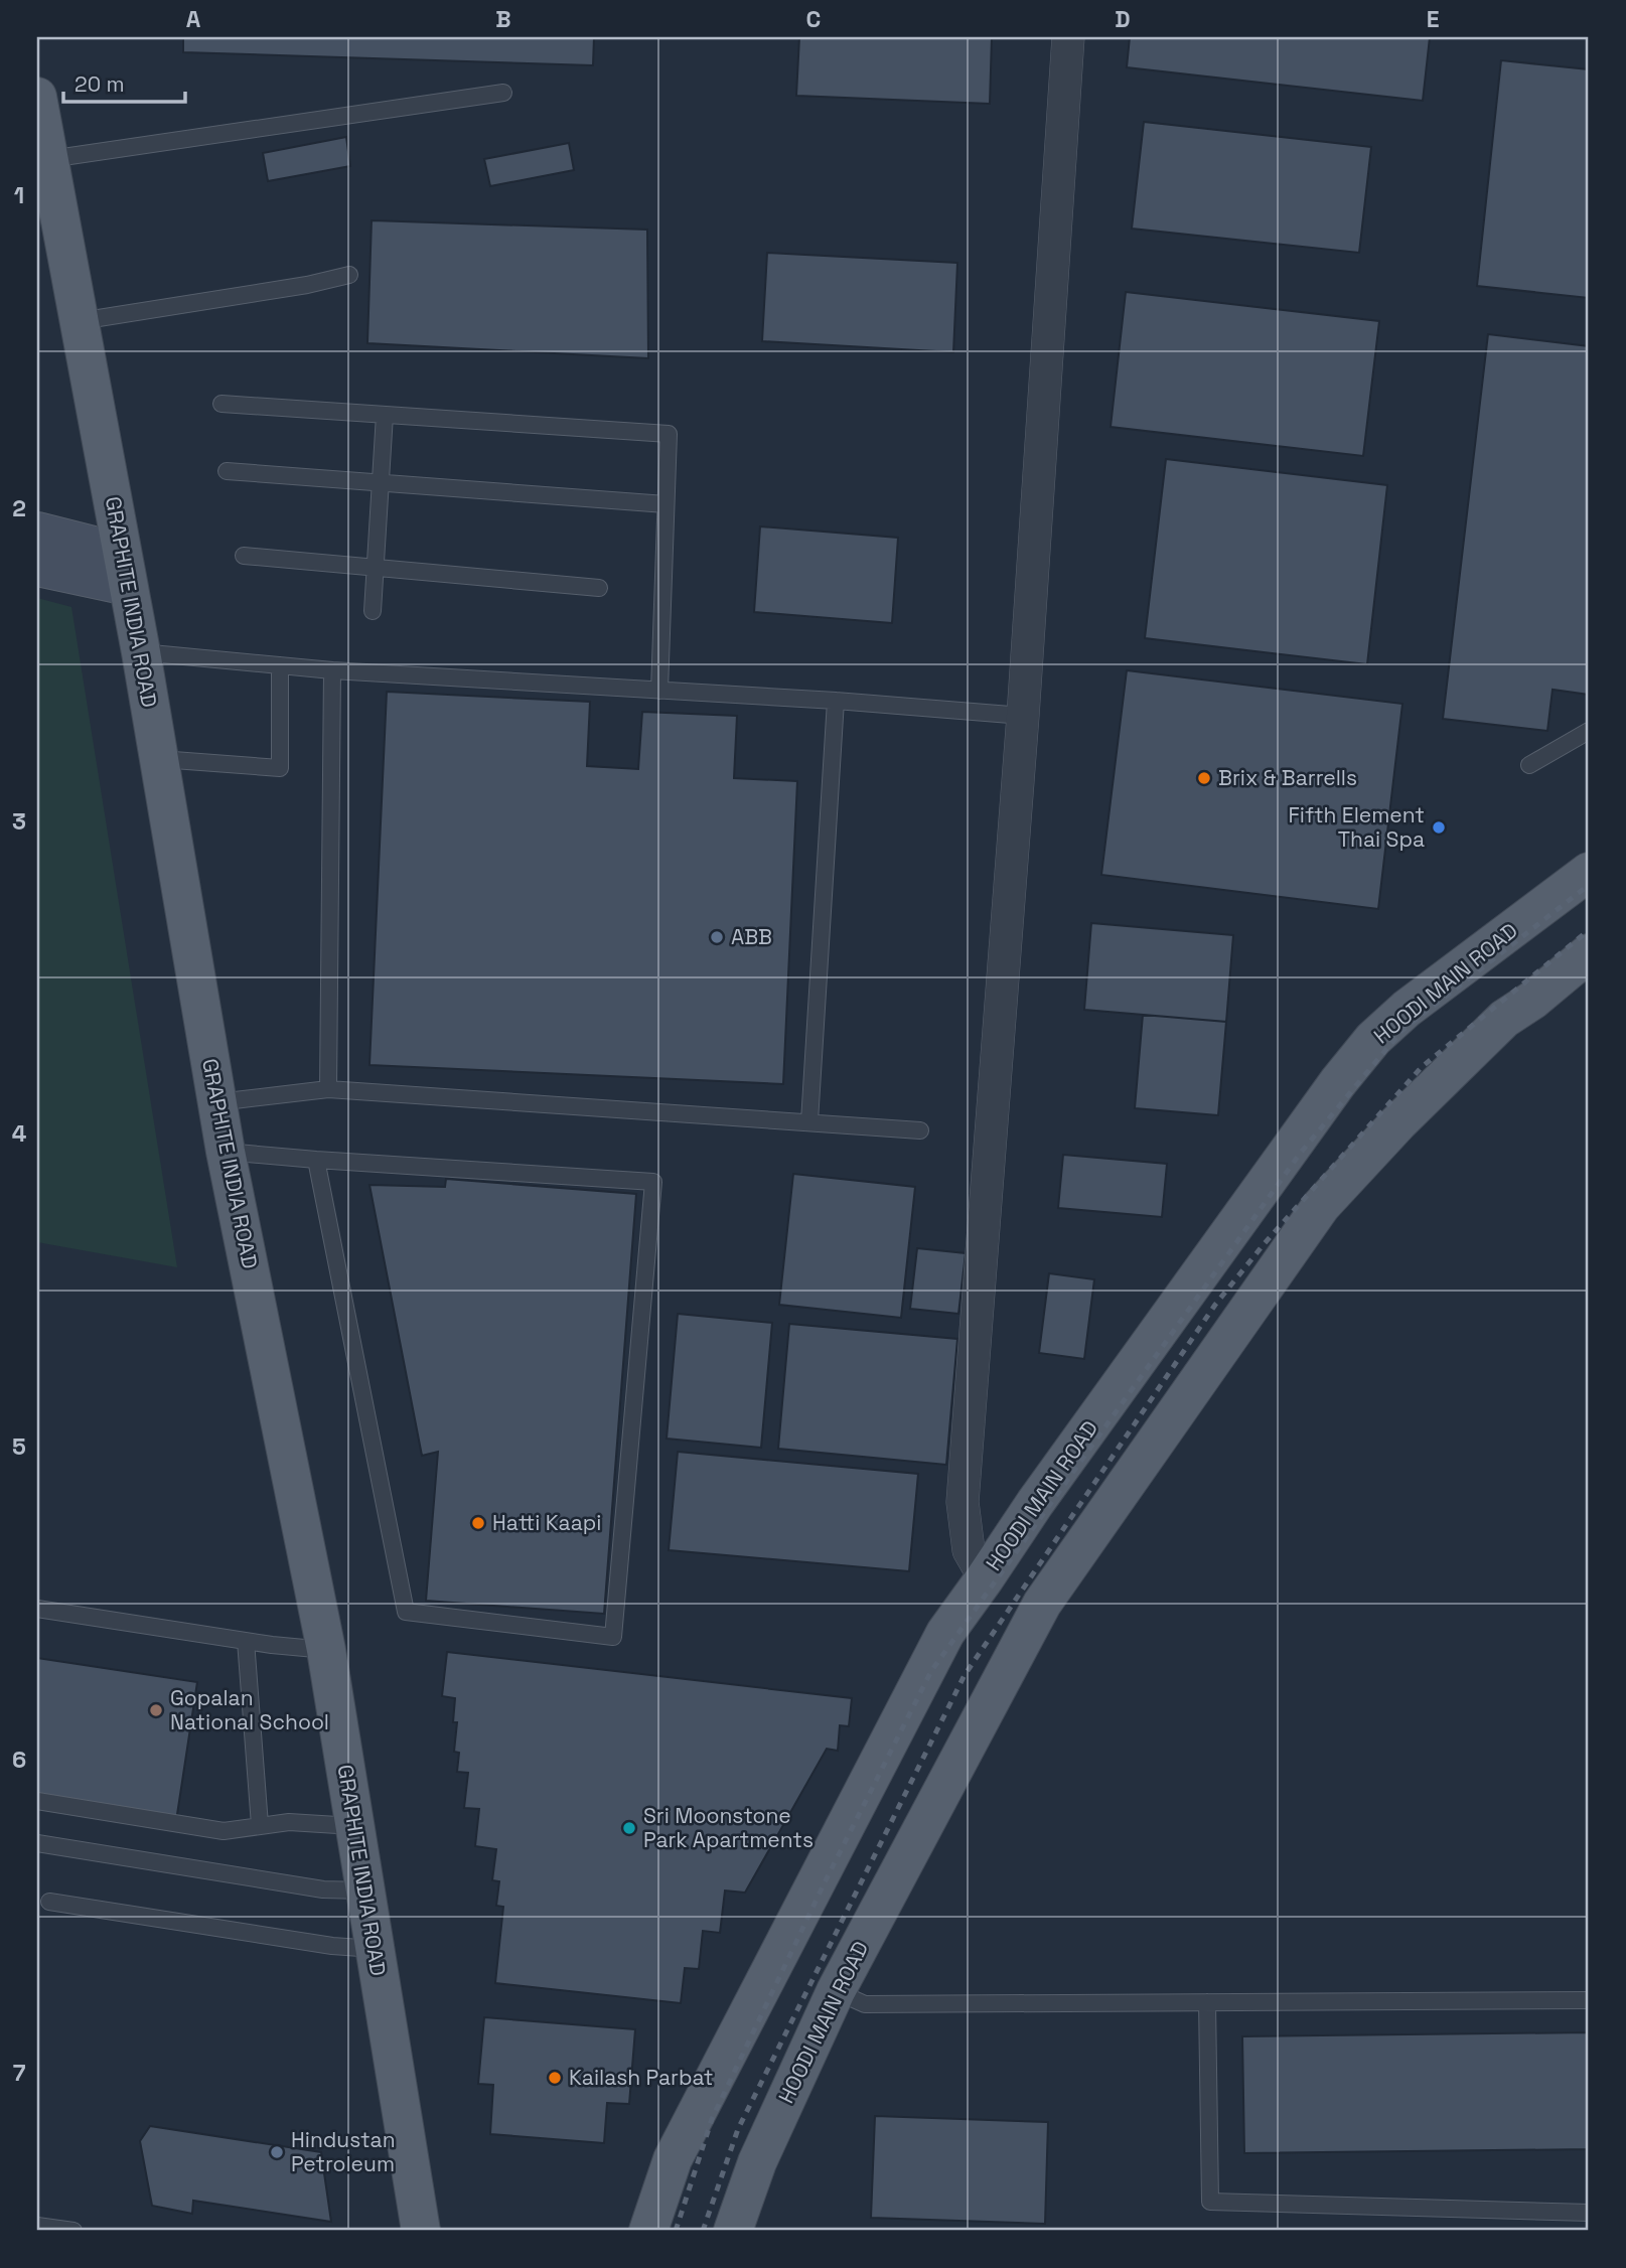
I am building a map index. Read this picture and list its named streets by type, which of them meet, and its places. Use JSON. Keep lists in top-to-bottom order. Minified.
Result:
{"streets":{"main road":["GRAPHITE INDIA ROAD","HOODI MAIN ROAD"]},"places":["Brix & Barrells","Fifth Element Thai Spa","ABB","Hatti Kaapi","Gopalan National School","Sri Moonstone Park Apartments","Kailash Parbat","Hindustan Petroleum"],"scale_bar":"20 m","grid":{"columns":["A","B","C","D","E"],"rows":["1","2","3","4","5","6","7"]}}
